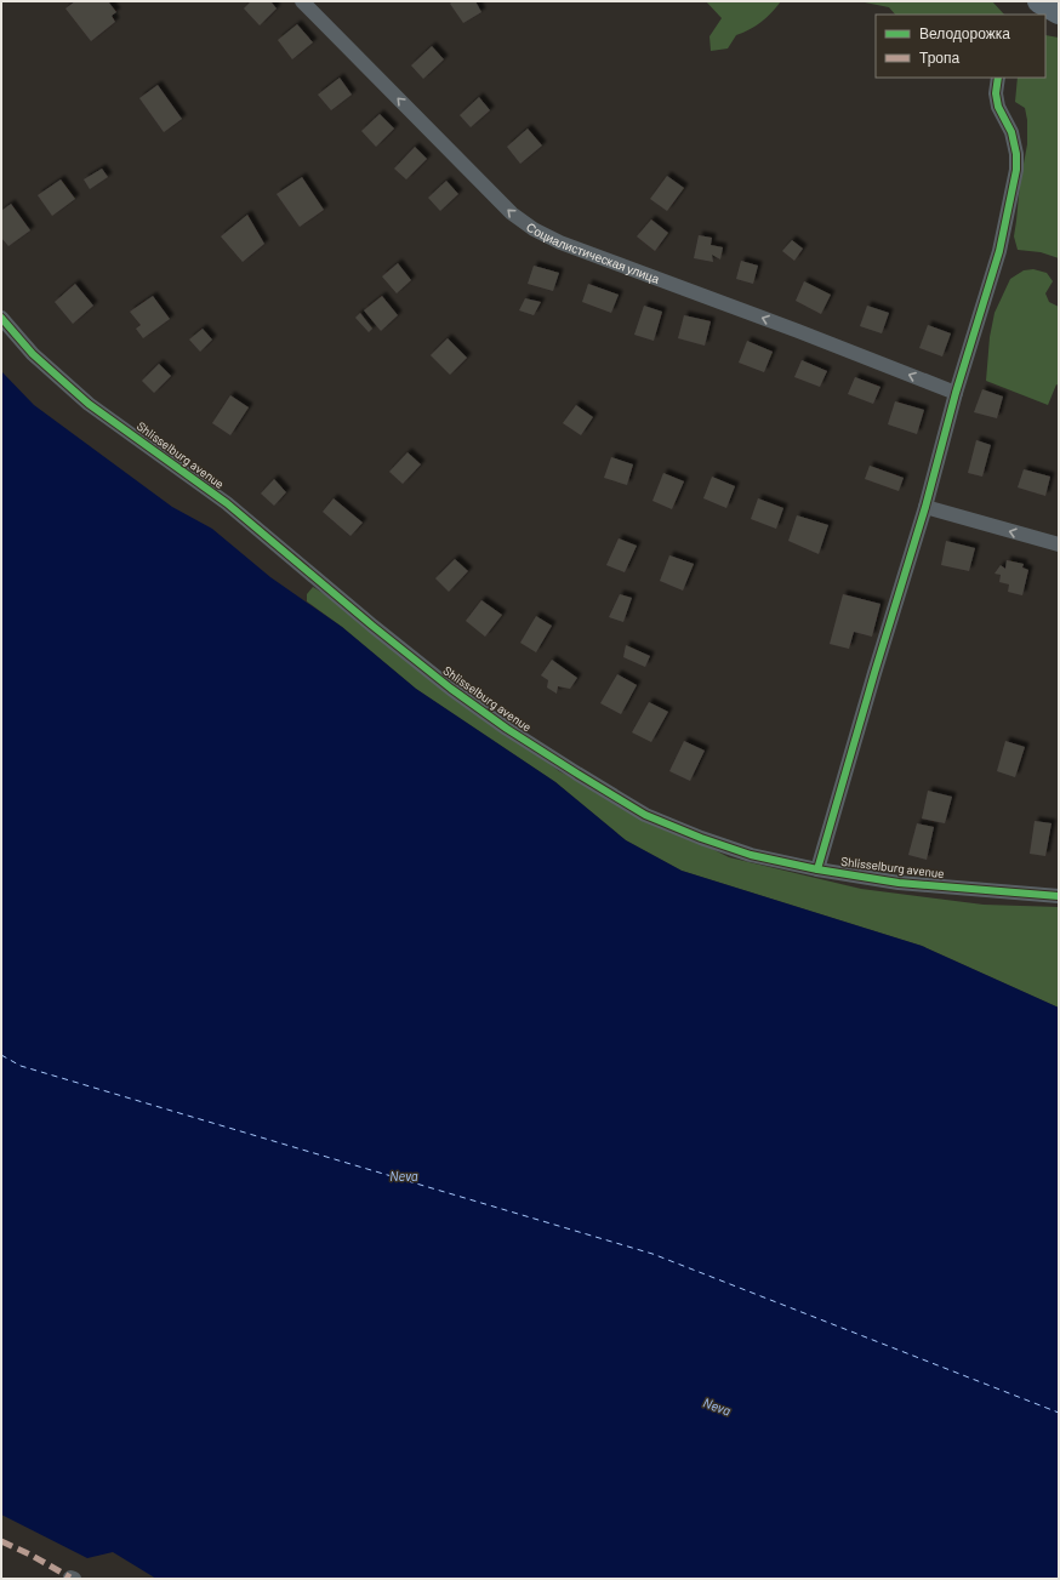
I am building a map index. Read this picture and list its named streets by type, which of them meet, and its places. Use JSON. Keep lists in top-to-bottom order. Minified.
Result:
{"streets":{"street":["Социалистическая улица","Shlisselburg avenue"]},"one_way":["Социалистическая улица"],"water":["Neva"],"legend":["Велодорожка","Тропа"]}
